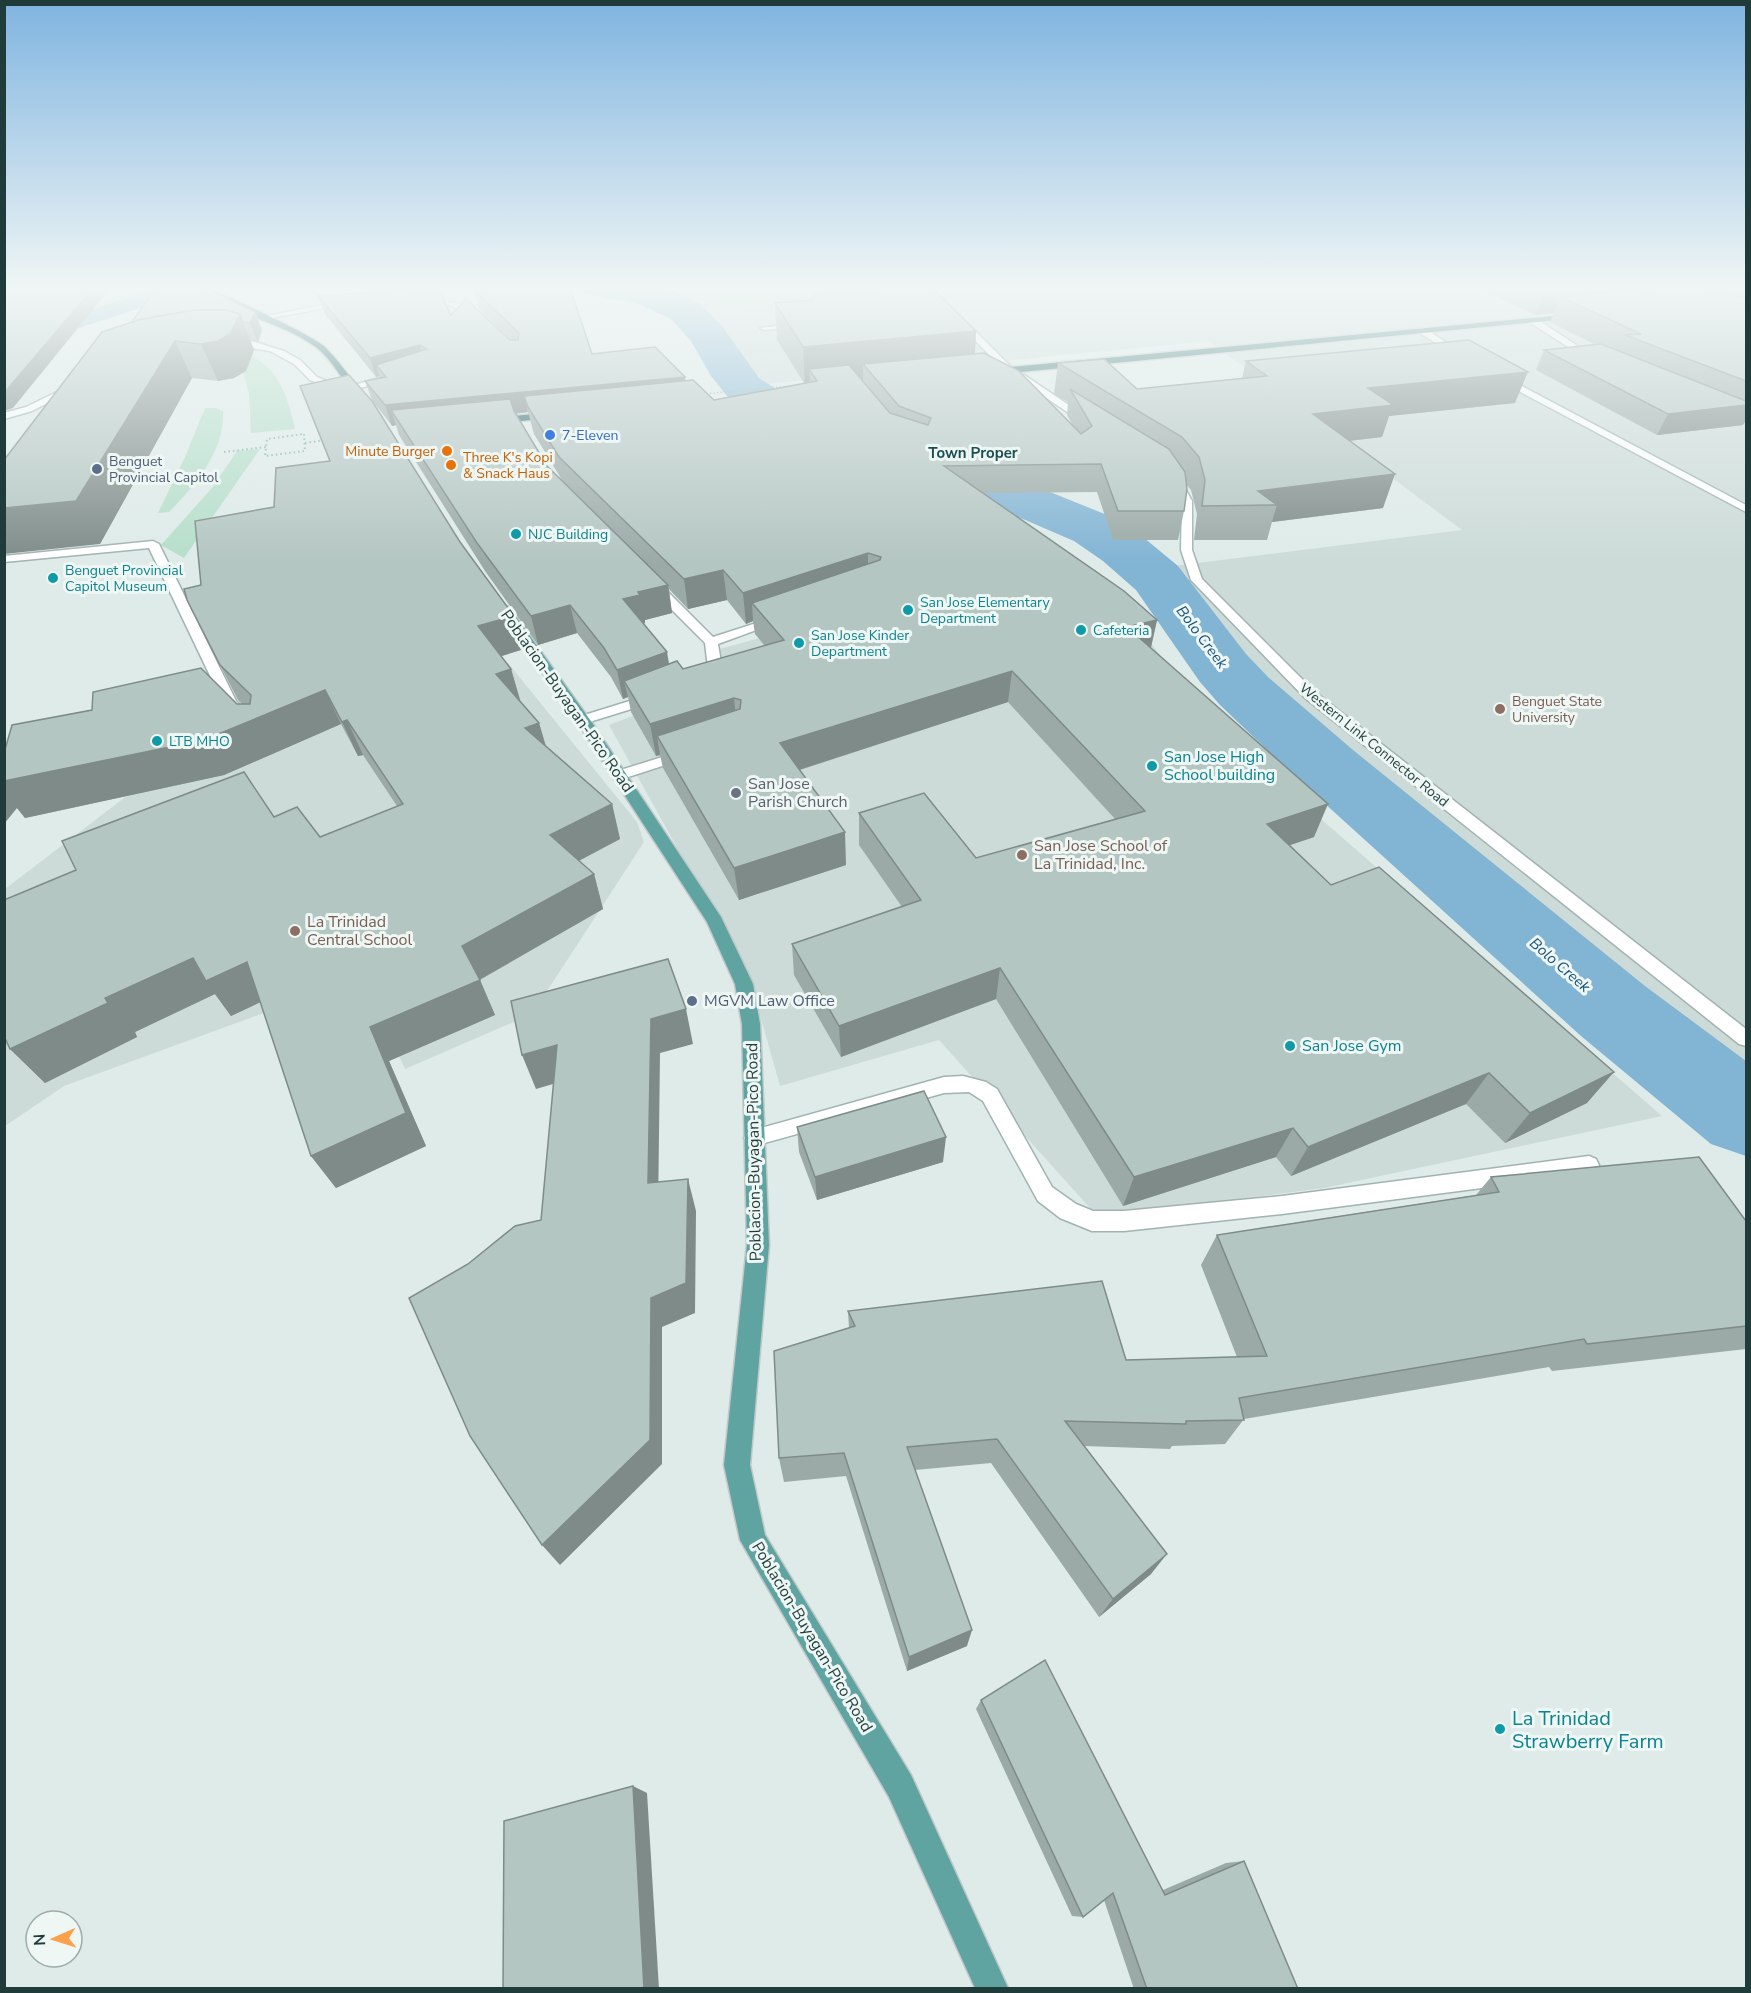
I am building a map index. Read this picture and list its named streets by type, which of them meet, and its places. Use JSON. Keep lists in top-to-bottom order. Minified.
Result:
{"streets":{"main road":["Poblacion-Buyagan-Pico Road"],"street":["Western Link Connector Road"]},"districts":["Town Proper"],"water":["Bolo Creek"],"places":["7-Eleven","Minute Burger","Three K's Kopi & Snack Haus","Benguet Provincial Capitol","NJC Building","Benguet Provincial Capitol Museum","San Jose Elementary Department","Cafeteria","San Jose Kinder Department","Benguet State University","LTB MHO","San Jose High School building","San Jose Parish Church","San Jose School of La Trinidad, Inc.","La Trinidad Central School","MGVM Law Office","San Jose Gym","La Trinidad Strawberry Farm"],"north":"left"}
